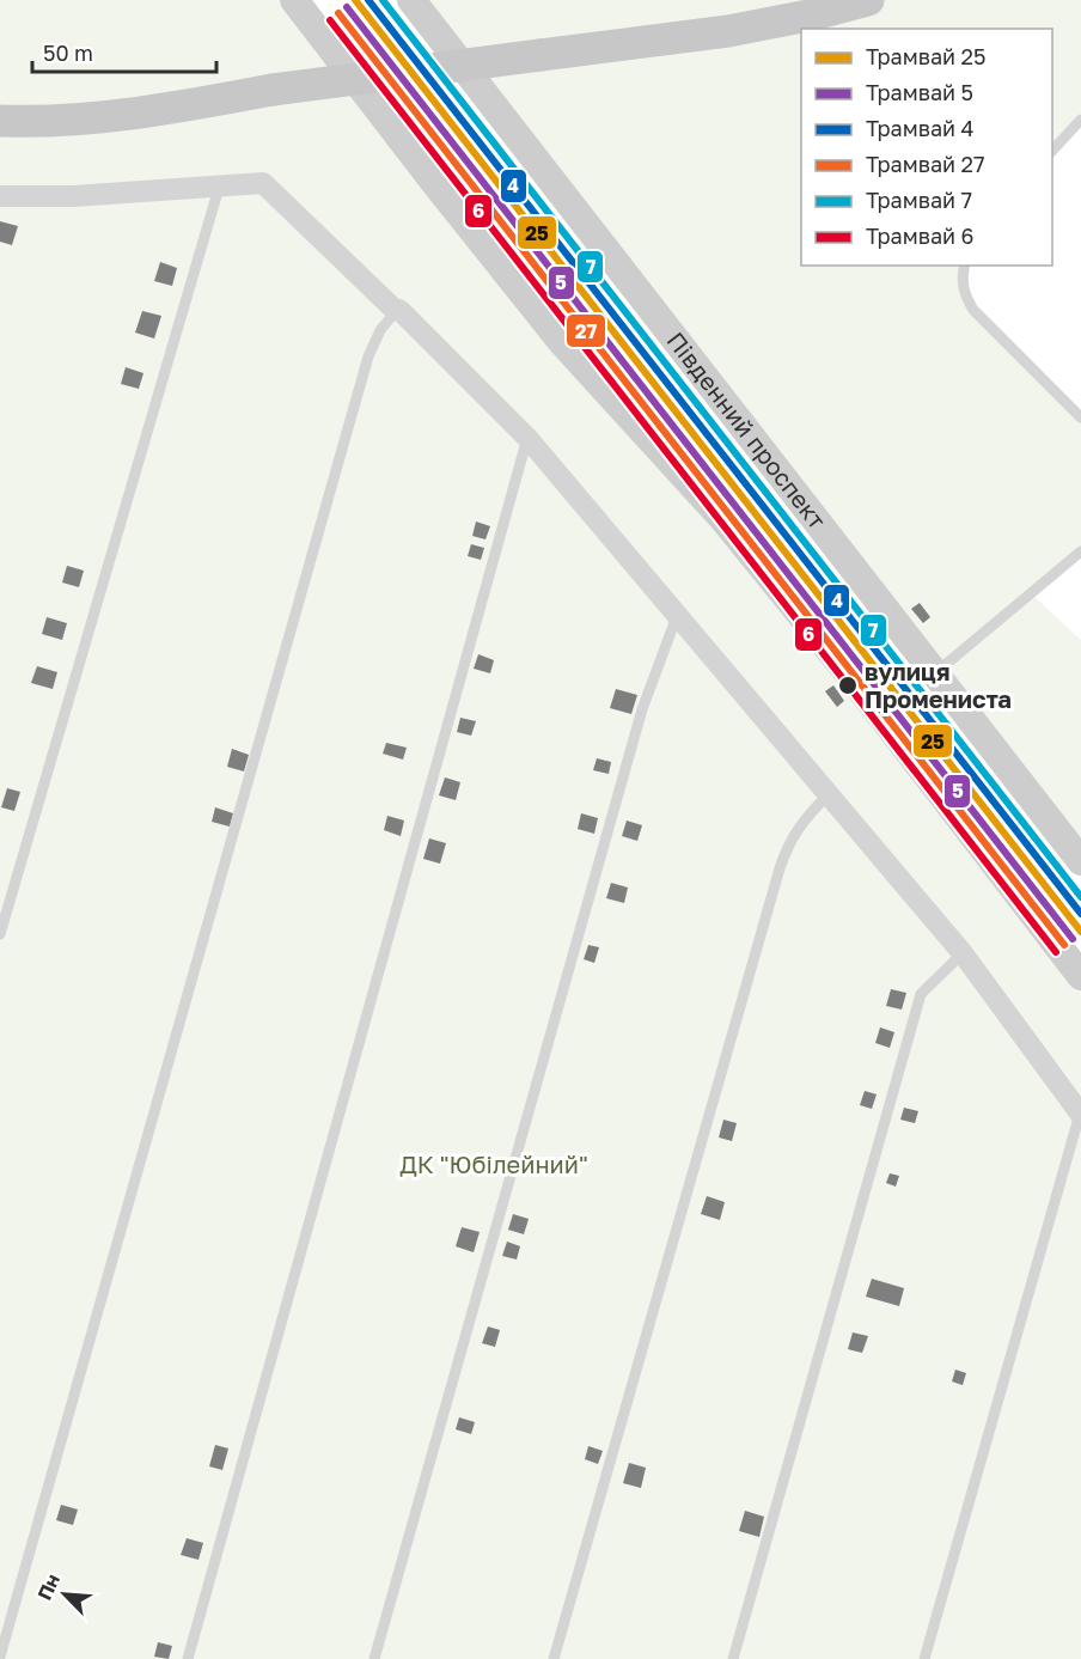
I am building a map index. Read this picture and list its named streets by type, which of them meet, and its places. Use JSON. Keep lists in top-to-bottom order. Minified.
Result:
{"streets":{"main road":["Південний проспект"]},"parks":["ДК \"Юбілейний\""],"places":["вулиця Промениста"],"lines":["tram line 25","tram line 4","tram line 7","tram line 5","tram line 27","tram line 6"],"legend":["Трамвай 25","Трамвай 5","Трамвай 4","Трамвай 27","Трамвай 7","Трамвай 6"],"scale_bar":"50 m","north":"top left"}
